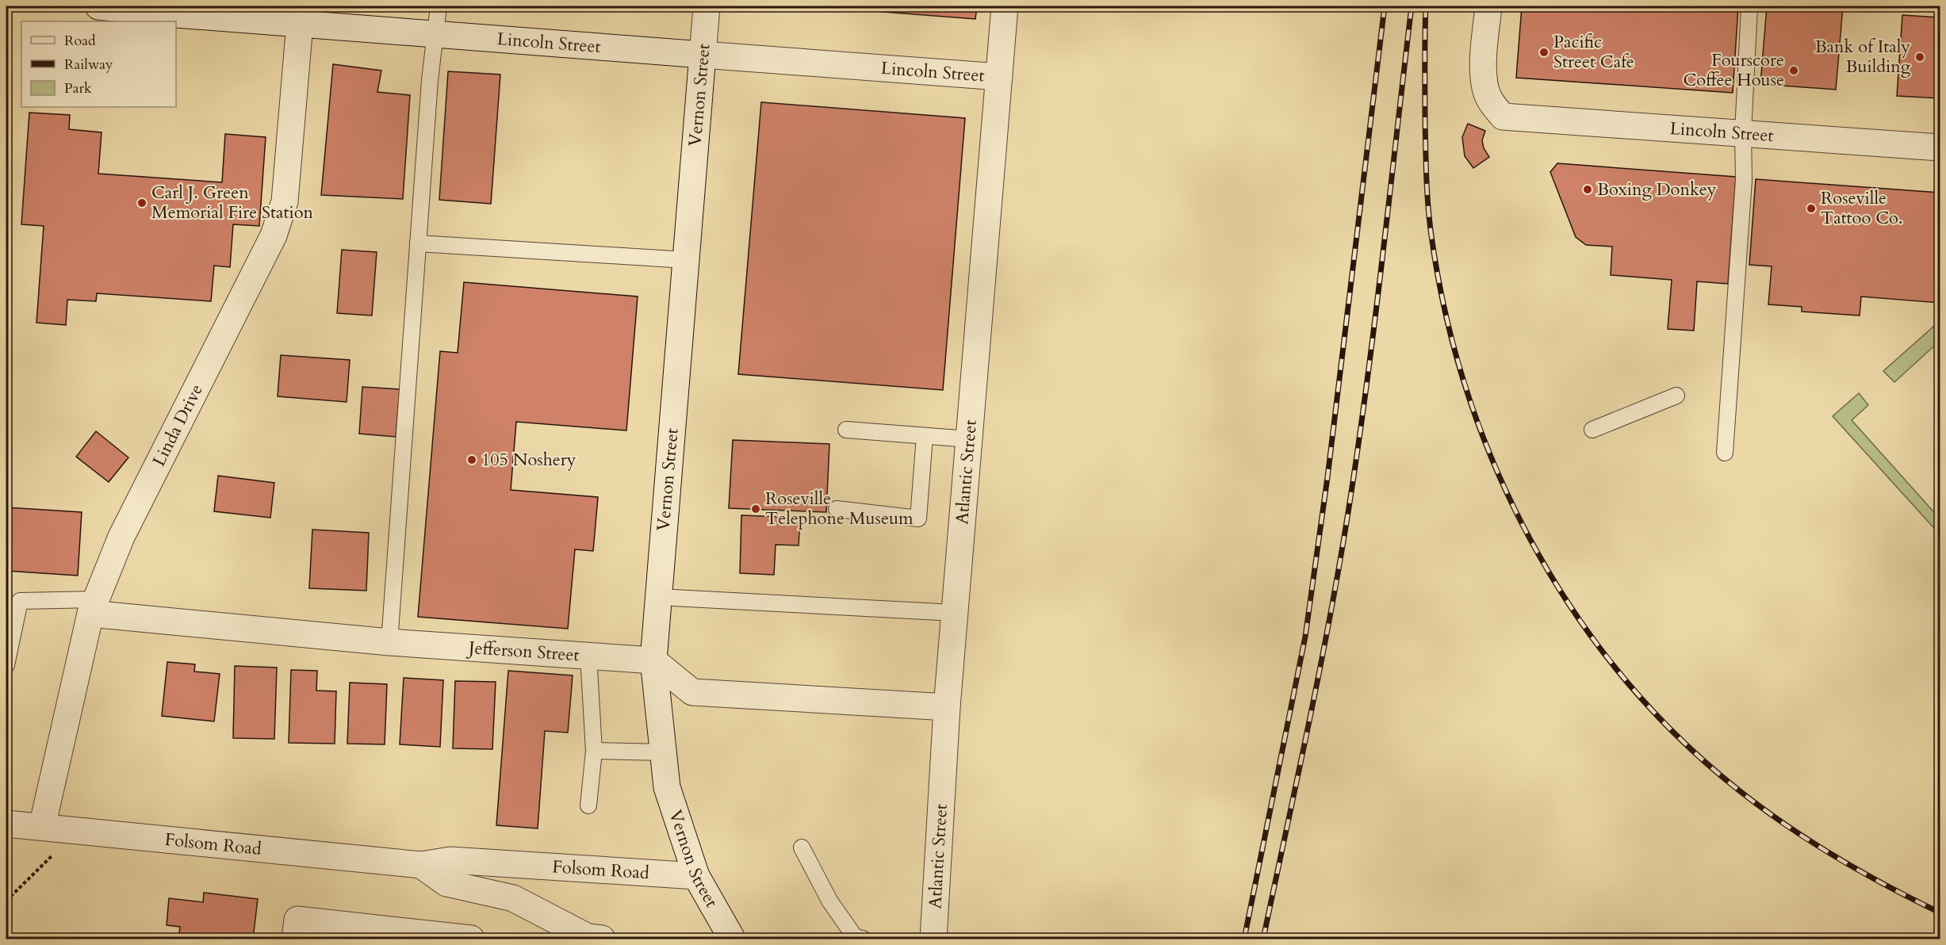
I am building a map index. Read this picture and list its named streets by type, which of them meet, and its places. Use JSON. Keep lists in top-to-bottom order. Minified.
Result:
{"streets":{"street":["Lincoln Street","Vernon Street","Linda Drive","Atlantic Street","Jefferson Street","Folsom Road"]},"crossings":[["Lincoln Street","Vernon Street"],["Lincoln Street","Linda Drive"],["Lincoln Street","Atlantic Street"],["Vernon Street","Jefferson Street"],["Vernon Street","Folsom Road"],["Linda Drive","Jefferson Street"],["Linda Drive","Folsom Road"]],"places":["Pacific Street Cafe","Bank of Italy Building","Fourscore Coffee House","Boxing Donkey","Carl J. Green Memorial Fire Station","Roseville Tattoo Co.","105 Noshery","Roseville Telephone Museum"],"legend":["Road","Railway","Park"]}
